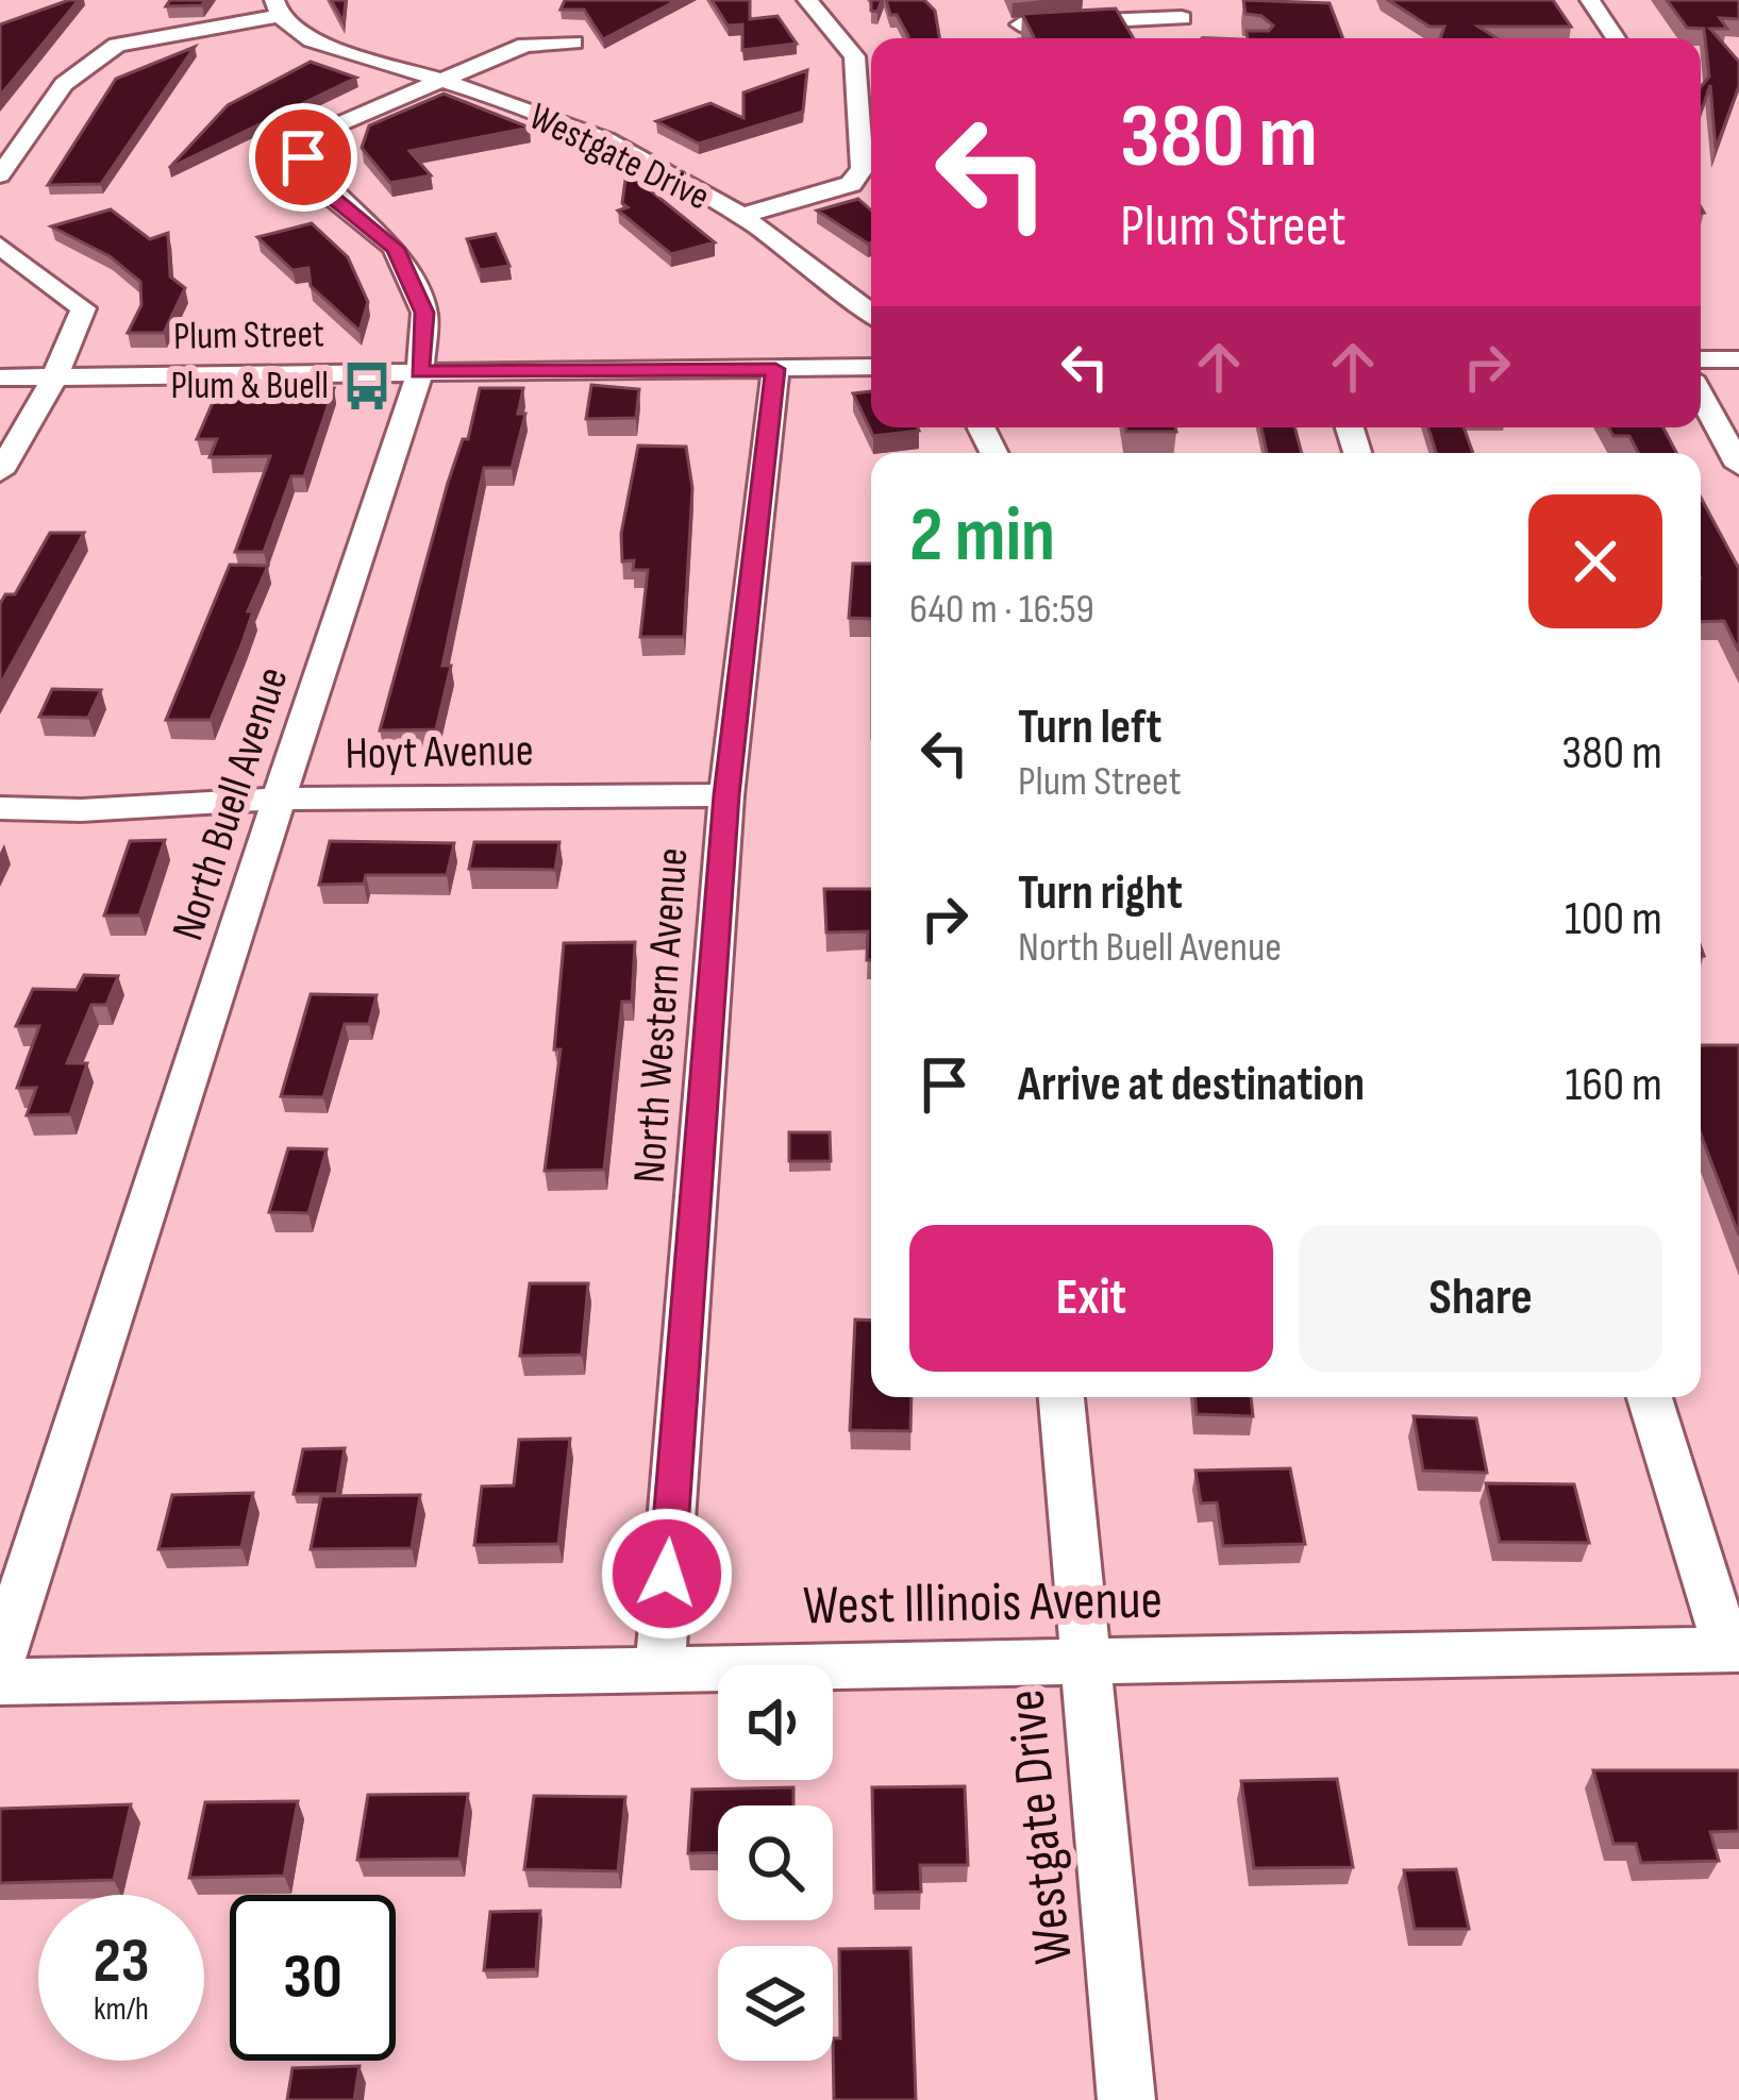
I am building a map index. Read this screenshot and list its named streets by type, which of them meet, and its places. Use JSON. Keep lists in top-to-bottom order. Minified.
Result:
{"streets":{"street":["Westgate Drive","Plum Street","Hoyt Avenue","North Buell Avenue","North Western Avenue","West Illinois Avenue"]},"crossings":[["Westgate Drive","North Buell Avenue"],["Westgate Drive","West Illinois Avenue"],["Plum Street","North Buell Avenue"],["Plum Street","North Western Avenue"],["Hoyt Avenue","North Buell Avenue"],["Hoyt Avenue","North Western Avenue"],["North Western Avenue","West Illinois Avenue"]],"places":{"bus stop":["Plum & Buell"]},"page":{"turn":["380 m","Plum Street"],"heading":["2 min","640 m · 16:59"],"list":[{"name":"Turn left","note":"Plum Street","value":"380 m"},{"name":"Turn right","note":"North Buell Avenue","value":"100 m"},{"name":"Arrive at destination","value":"160 m"}],"buttons":["Exit","Share"],"speed":"23 km/h","limit":"30"}}
